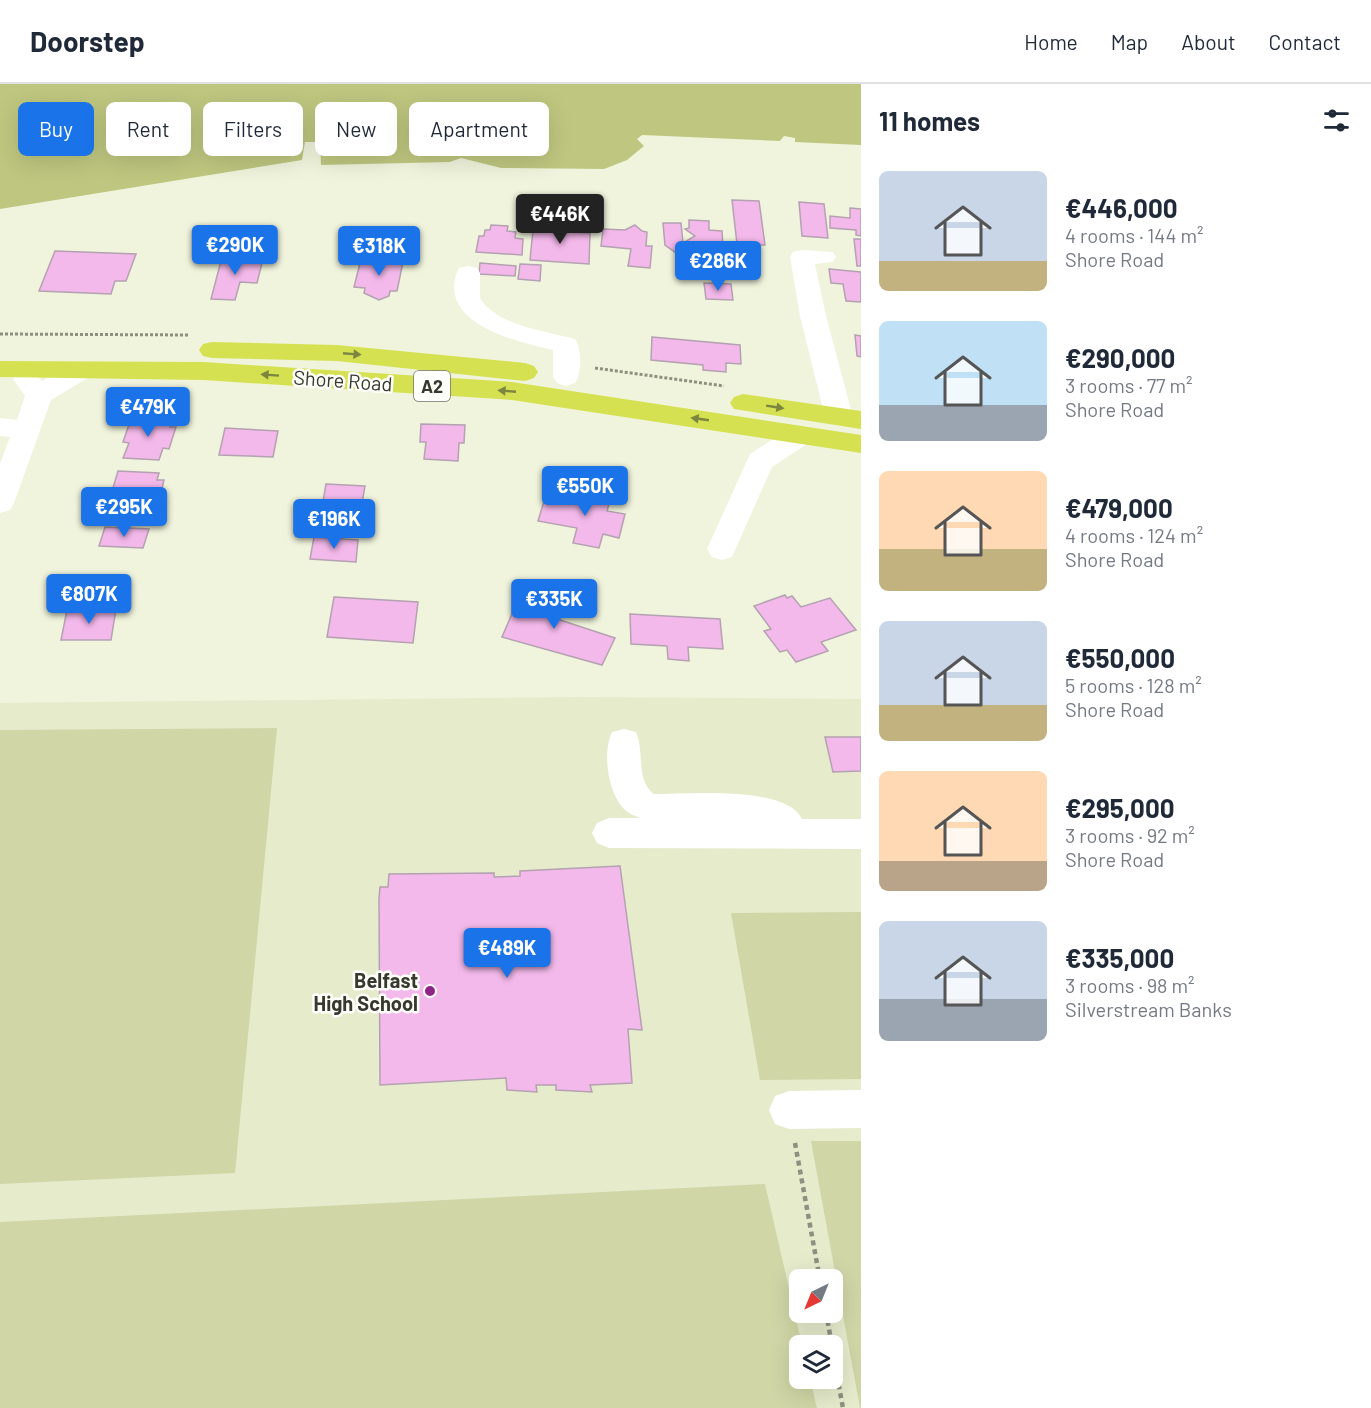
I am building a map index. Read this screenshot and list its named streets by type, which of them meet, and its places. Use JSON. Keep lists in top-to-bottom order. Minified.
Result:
{"streets":{"highway":["Shore Road","A2"]},"places":["Belfast High School"],"north":"bottom left","page":{"header":"Doorstep","nav":["Home","Map","About","Contact"],"heading":"11 homes","chip":["Buy","Rent","Filters","New","Apartment"],"list":[{"name":"€446,000","note":"4 rooms · 144 m² · Shore Road"},{"name":"€290,000","note":"3 rooms · 77 m² · Shore Road"},{"name":"€479,000","note":"4 rooms · 124 m² · Shore Road"},{"name":"€550,000","note":"5 rooms · 128 m² · Shore Road"},{"name":"€295,000","note":"3 rooms · 92 m² · Shore Road"},{"name":"€335,000","note":"3 rooms · 98 m² · Silverstream Banks"}],"price":["€446K","€290K","€318K","€286K","€479K","€550K","€295K","€196K","€807K","€335K","€489K"]}}
